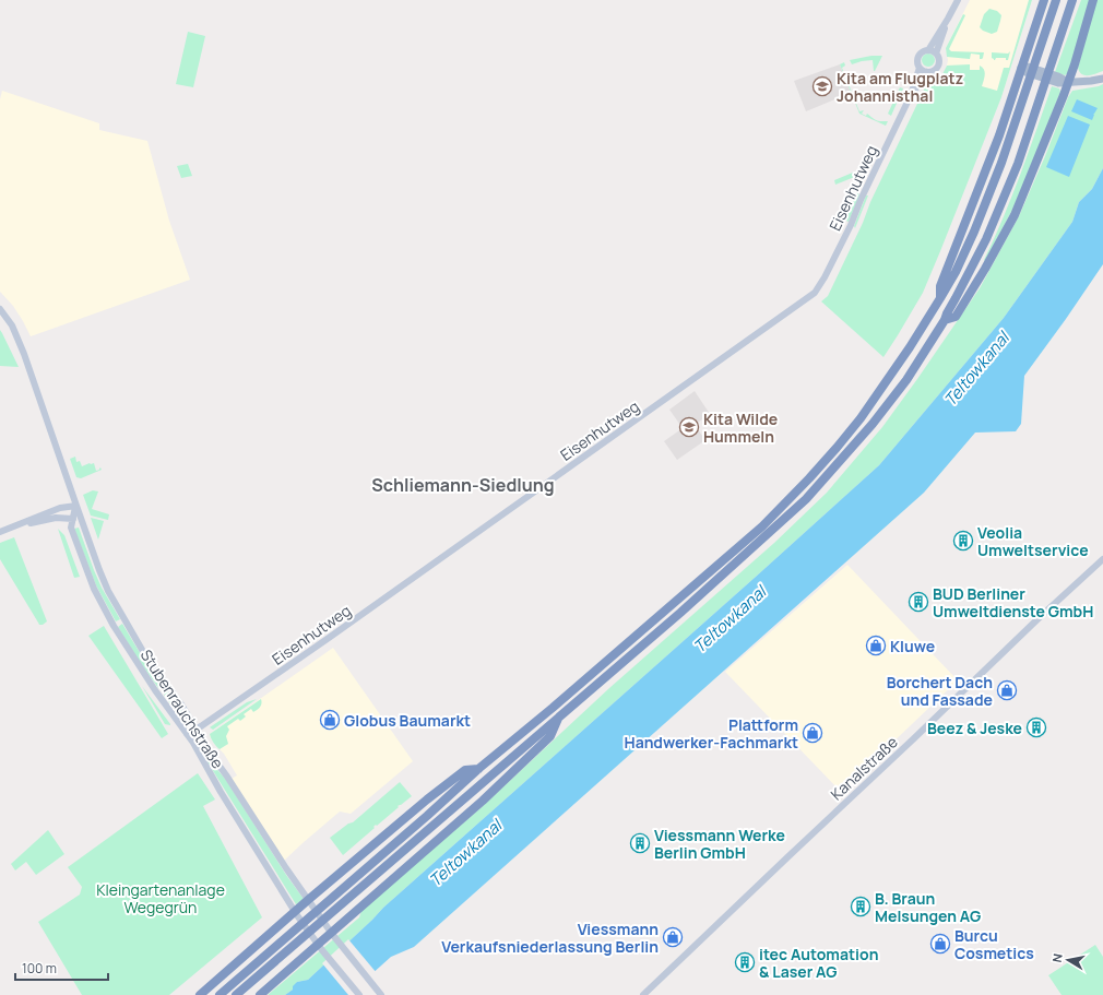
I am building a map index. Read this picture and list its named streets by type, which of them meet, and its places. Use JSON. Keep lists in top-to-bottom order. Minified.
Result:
{"streets":{"street":["Eisenhutweg","Stubenrauchstraße","Kanalstraße"]},"crossings":[["Eisenhutweg","Stubenrauchstraße"]],"districts":["Schliemann-Siedlung"],"water":["Teltowkanal"],"parks":["Kleingartenanlage Wegegrün"],"places":{"school or university":["Kita am Flugplatz Johannisthal","Kita Wilde Hummeln"],"building":["Veolia Umweltservice","BUD Berliner Umweltdienste GmbH","Beez & Jeske","Viessmann Werke Berlin GmbH","B. Braun Melsungen AG","itec Automation & Laser AG"],"shop":["Kluwe","Borchert Dach und Fassade","Globus Baumarkt","Plattform Handwerker-Fachmarkt","Viessmann Verkaufsniederlassung Berlin","Burcu Cosmetics"]},"scale_bar":"100 m","north":"left"}
